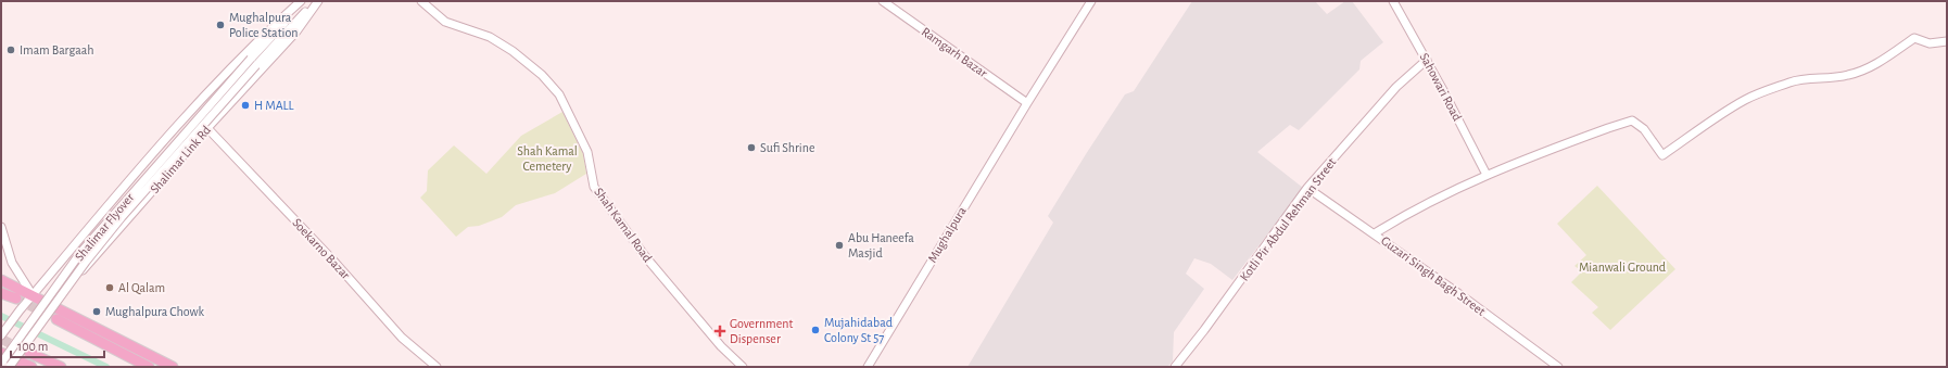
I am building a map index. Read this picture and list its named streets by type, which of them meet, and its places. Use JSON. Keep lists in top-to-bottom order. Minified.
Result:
{"streets":{"street":["Ramgarh Bazar","Sahowari Road","Shalimar Link Rd","Kotli Pir Abdul Rehman Street","Shah Kamal Road","Shalimar Flyover","Mughalpura","Soekarno Bazar","Guzari Singh Bagh Street"]},"crossings":[["Ramgarh Bazar","Mughalpura"],["Sahowari Road","Kotli Pir Abdul Rehman Street"],["Shalimar Link Rd","Shalimar Flyover"],["Shalimar Link Rd","Soekarno Bazar"],["Kotli Pir Abdul Rehman Street","Guzari Singh Bagh Street"]],"parks":["Shah Kamal Cemetery","Mianwali Ground"],"places":{"other":["Mughalpura Police Station","Imam Bargaah","H MALL","Sufi Shrine","Abu Haneefa Masjid","Al Qalam","Mughalpura Chowk","Mujahidabad Colony St 57"],"health":["Government Dispenser"]},"scale_bar":"100 m"}
